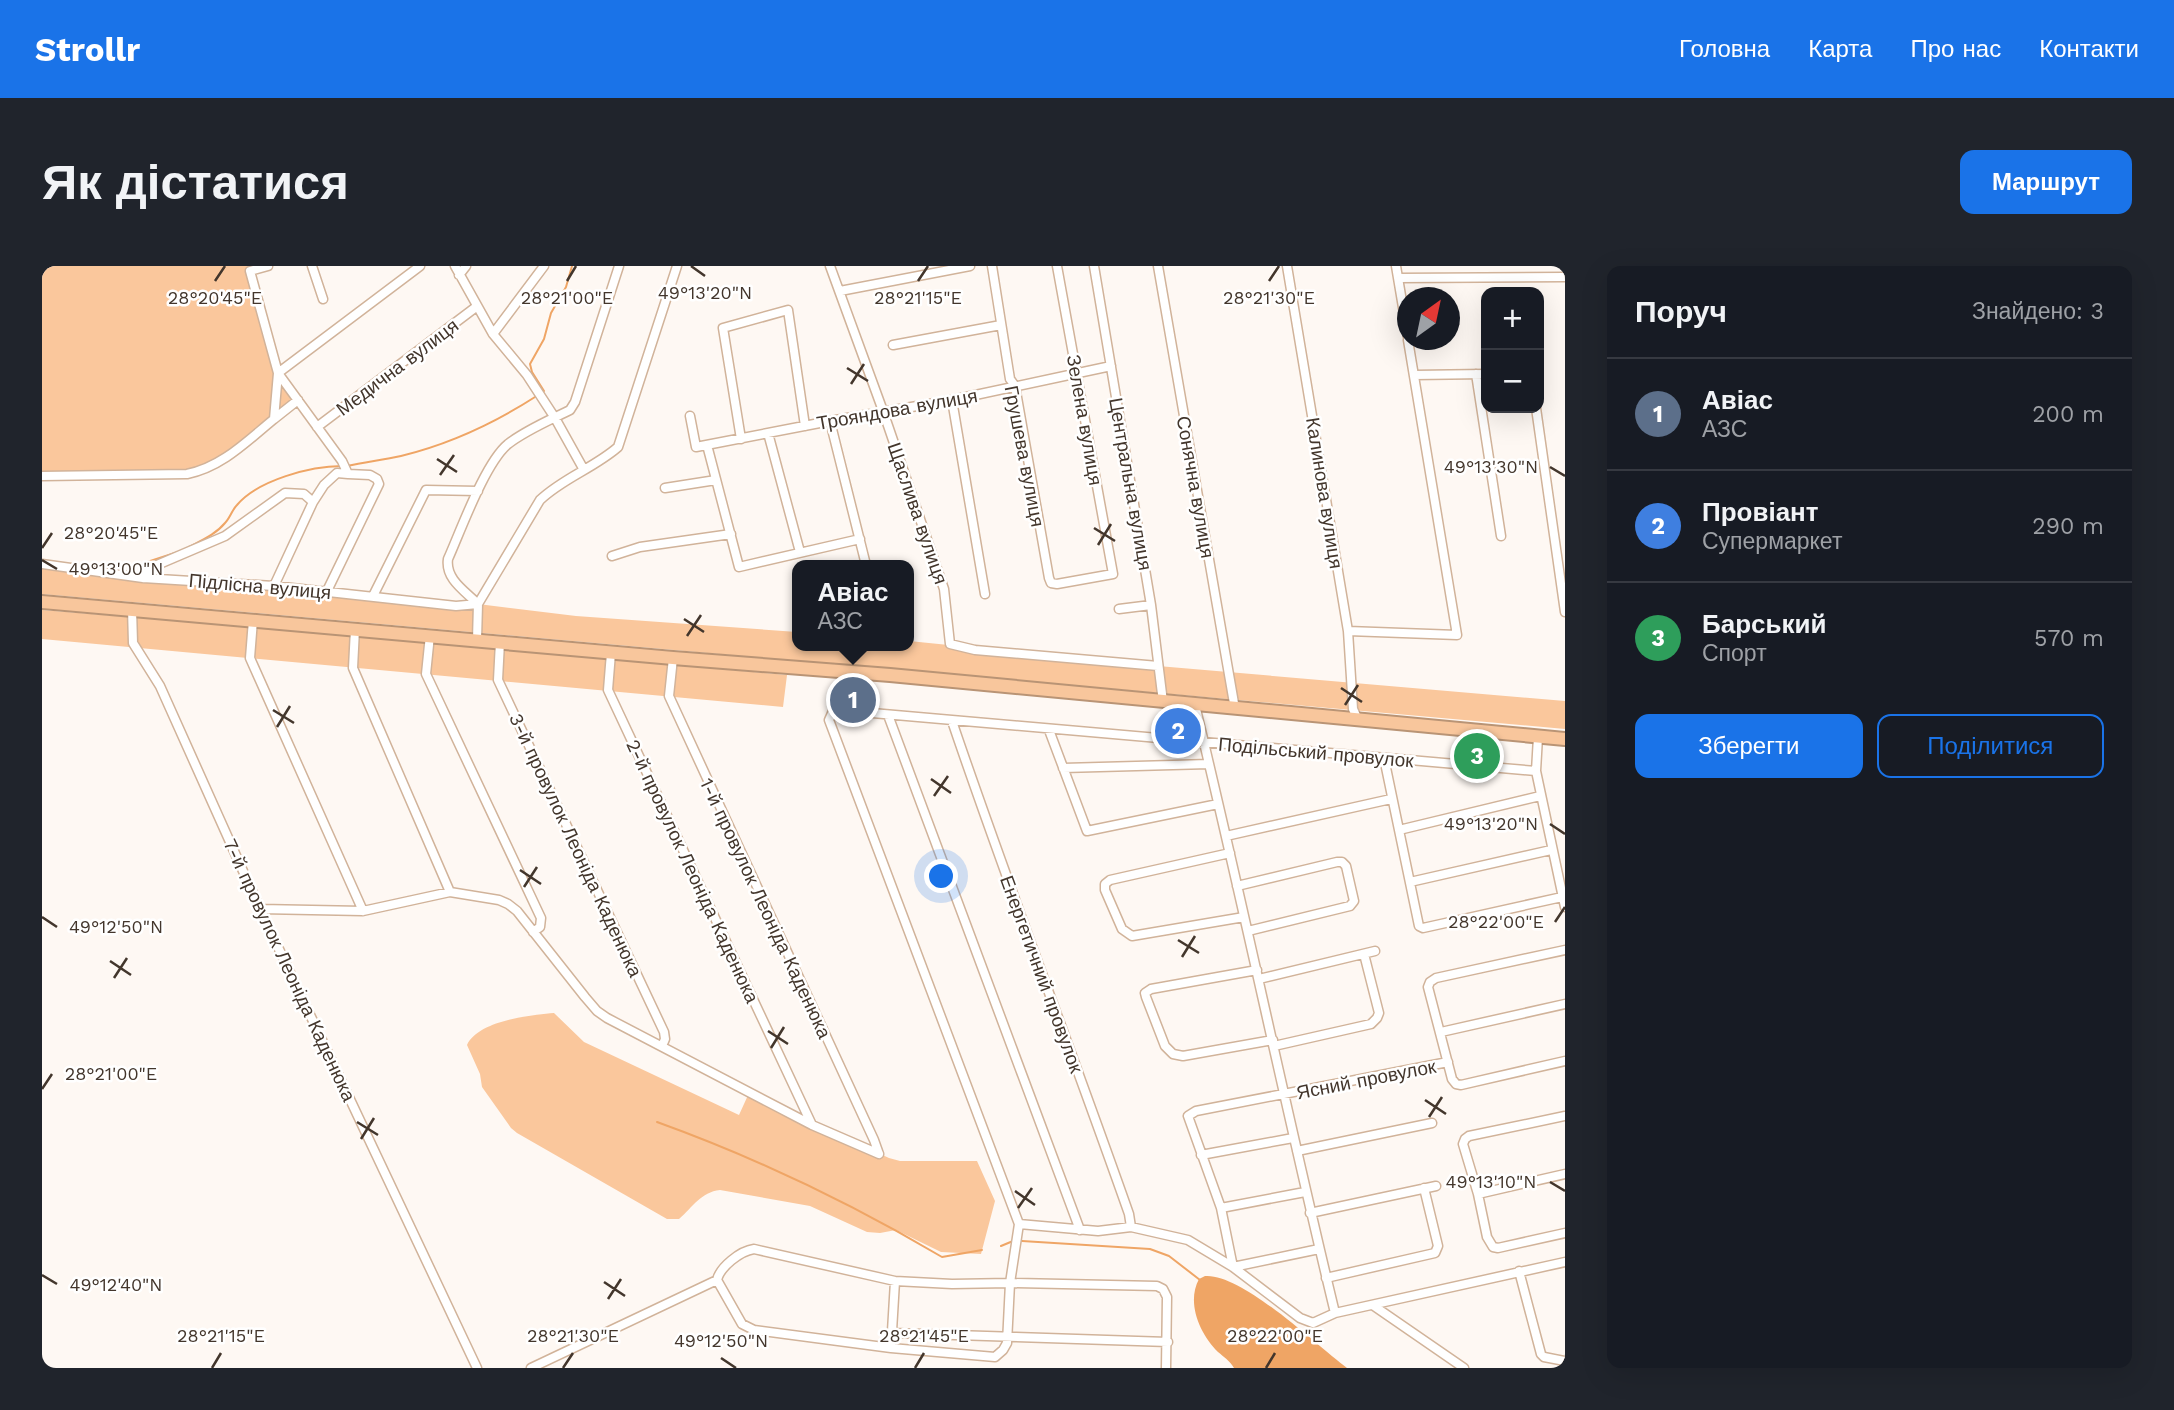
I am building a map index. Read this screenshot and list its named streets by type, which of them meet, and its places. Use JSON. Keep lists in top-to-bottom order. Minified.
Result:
{"streets":{"street":["Медична вулиця","Трояндова вулиця","Зелена вулиця","Грушева вулиця","Центральна вулиця","Сонячна вулиця","Калинова вулиця","Щаслива вулиця","Підлісна вулиця","Подільський провулок","3-й провулок Леоніда Каденюка","2-й провулок Леоніда Каденюка","1-й провулок Леоніда Каденюка","7-й провулок Леоніда Каденюка","Енергетичний провулок","Ясний провулок"]},"crossings":[["Трояндова вулиця","Зелена вулиця"],["Трояндова вулиця","Грушева вулиця"],["Трояндова вулиця","Центральна вулиця"],["Трояндова вулиця","Щаслива вулиця"],["Зелена вулиця","Грушева вулиця"],["Центральна вулиця","Щаслива вулиця"],["Подільський провулок","Енергетичний провулок"],["2-й провулок Леоніда Каденюка","1-й провулок Леоніда Каденюка"]],"north":"top right","page":{"header":"Strollr","nav":["Головна","Карта","Про нас","Контакти"],"buttons":["Маршрут",["Зберегти","Поділитися"]],"title":"Як дістатися","heading":["Поруч","Знайдено: 3"],"map_buttons":["+","−"],"list":[{"mark":"1","name":"Авіас","note":"АЗС","value":"200 m"},{"mark":"2","name":"Провіант","note":"Супермаркет","value":"290 m"},{"mark":"3","name":"Барський","note":"Спорт","value":"570 m"}],"popup":["Авіас","АЗС"],"pins":["1","2","3"]},"coordinates":["49°13'20\"N","28°21'15\"E","28°21'30\"E","28°20'45\"E","28°21'00\"E","49°13'30\"N","49°13'00\"N","28°22'00\"E","49°12'50\"N","49°13'10\"N","49°12'40\"N","28°21'45\"E"]}
